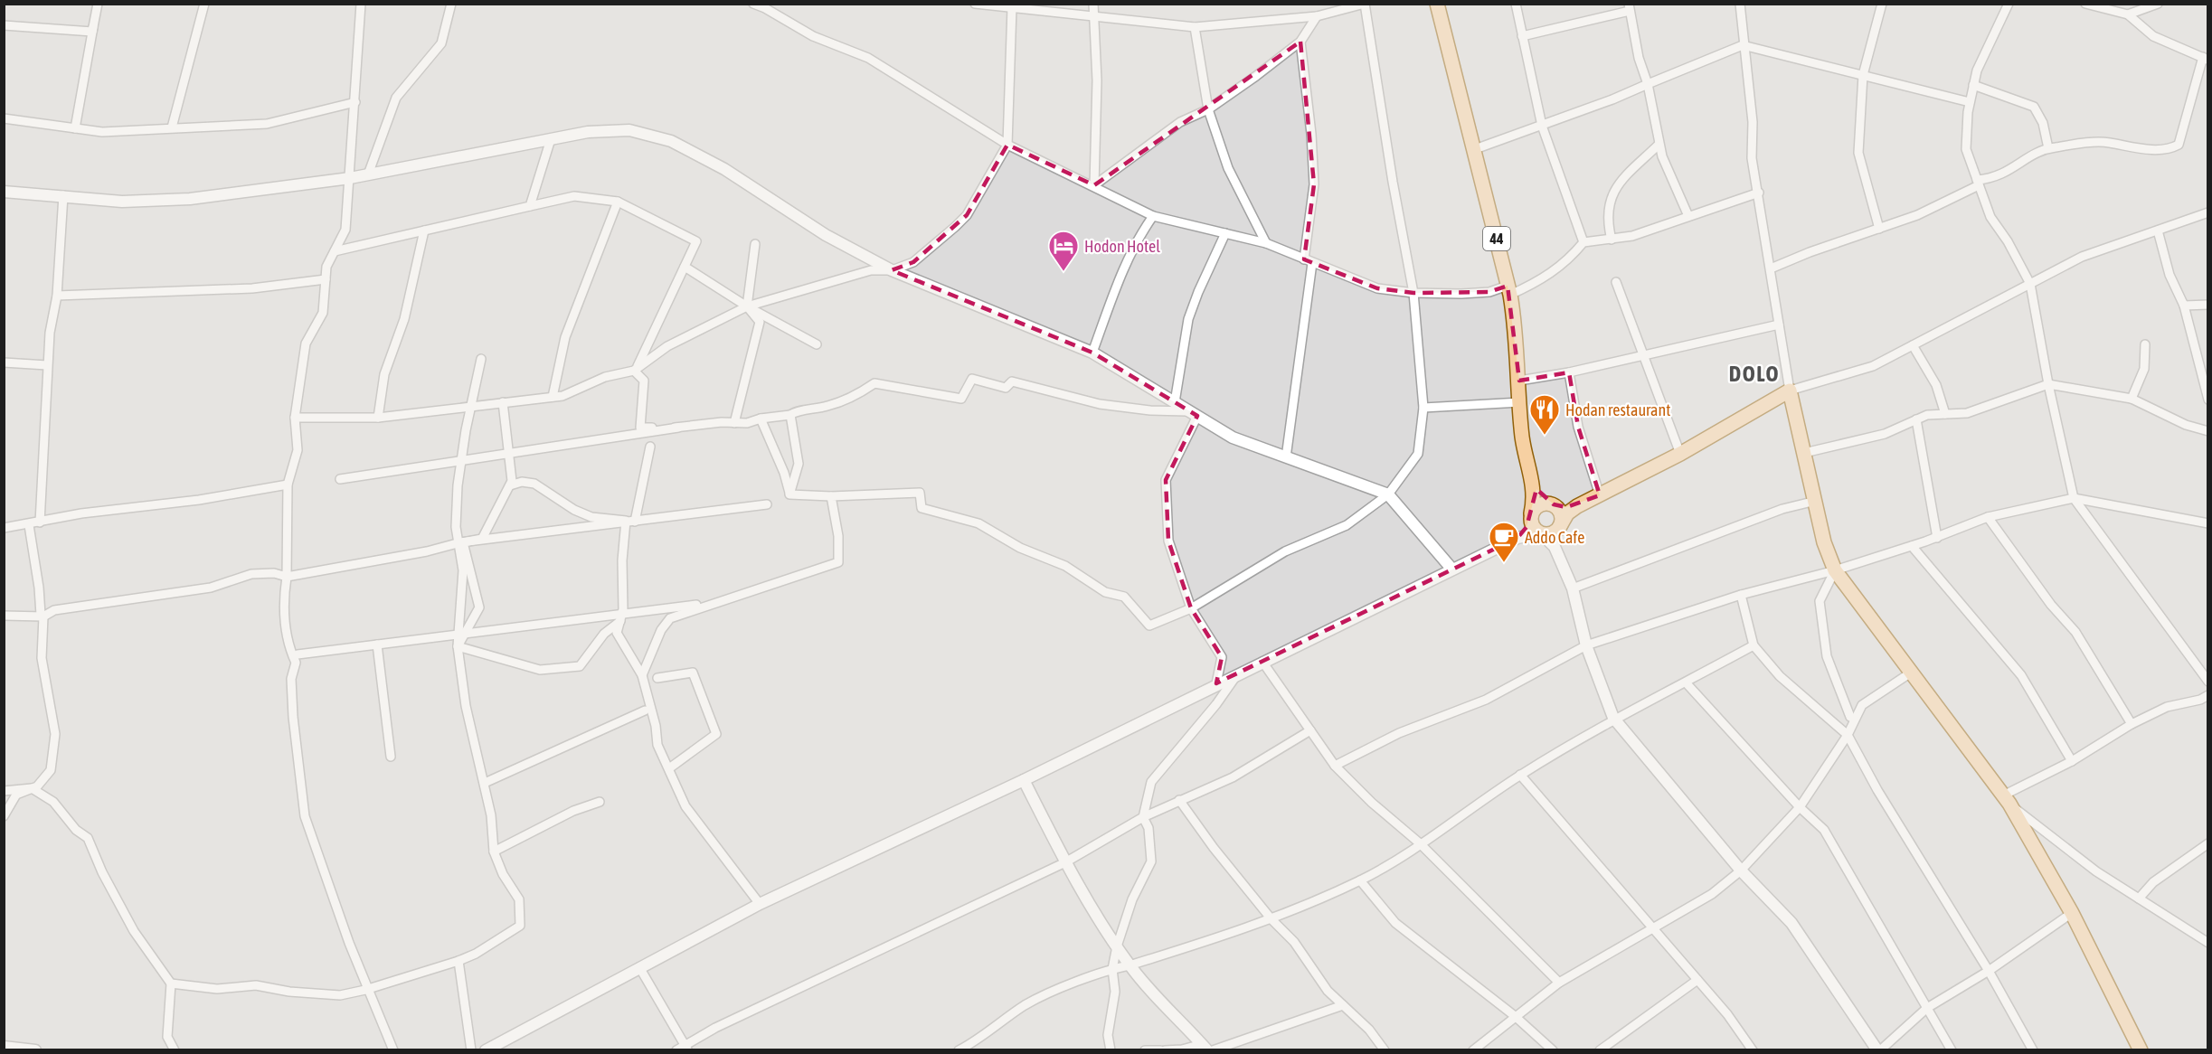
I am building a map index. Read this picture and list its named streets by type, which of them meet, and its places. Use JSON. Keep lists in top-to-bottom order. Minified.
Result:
{"streets":{"main road":["44"]},"districts":["DOLO"],"places":{"hotel":["Hodon Hotel"],"restaurant":["Hodan restaurant"],"cafe":["Addo Cafe"]}}
